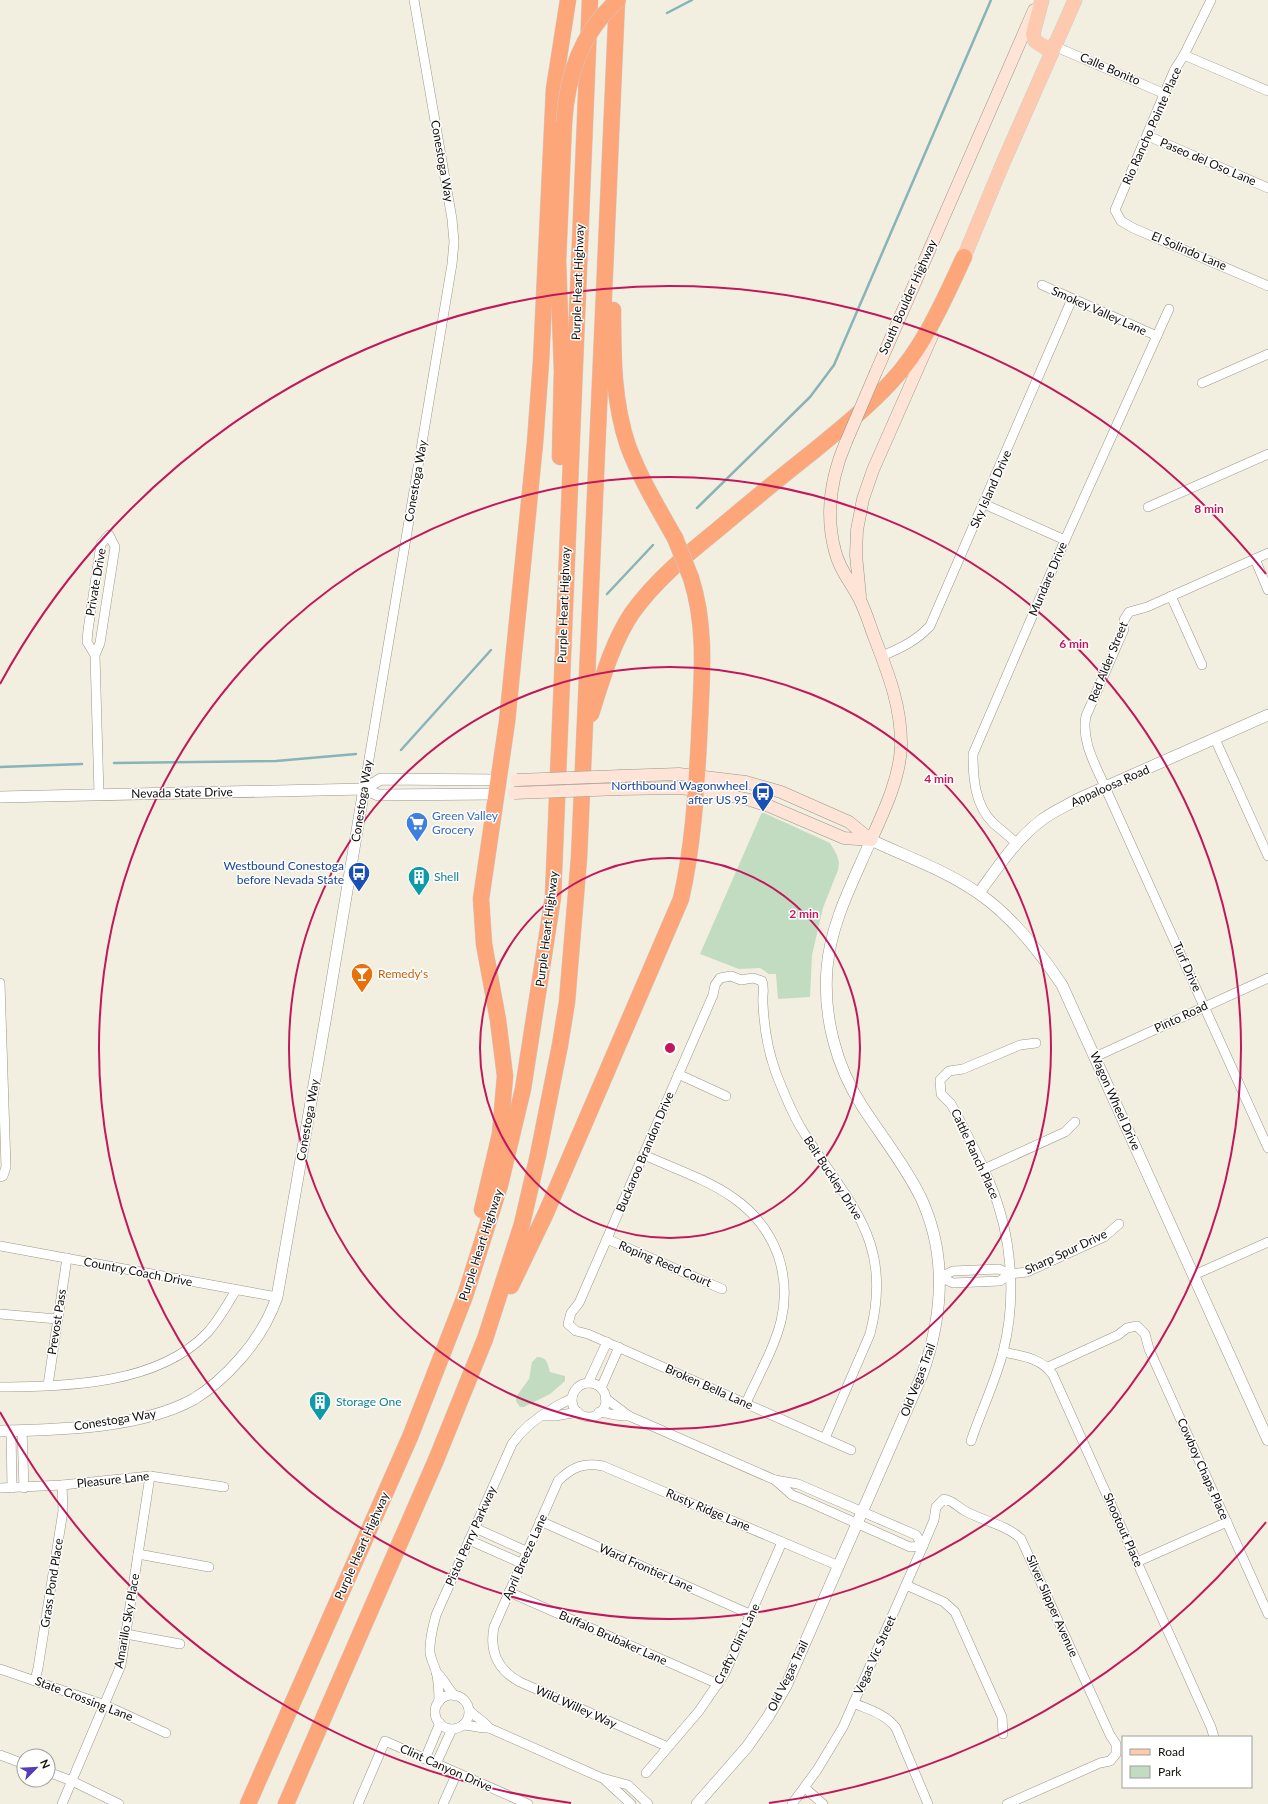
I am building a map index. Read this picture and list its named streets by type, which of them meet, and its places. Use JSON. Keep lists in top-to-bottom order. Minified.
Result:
{"streets":{"highway":["Purple Heart Highway"],"main road":["South Boulder Highway","Wagon Wheel Drive"],"street":["Calle Bonito","Rio Rancho Pointe Place","Conestoga Way","Paseo del Oso Lane","El Solindo Lane","Smokey Valley Lane","Sky Island Drive","Mundare Drive","Private Drive","Red Alder Street","Appaloosa Road","Nevada State Drive","Turf Drive","Pinto Road","Buckaroo Brandon Drive","Cattle Ranch Place","Belt Buckley Drive","Sharp Spur Drive","Roping Reed Court","Country Coach Drive","Prevost Pass","Old Vegas Trail","Broken Bella Lane","Cowboy Chaps Place","Pleasure Lane","Rusty Ridge Lane","Shootout Place","Pistol Perry Parkway","April Breeze Lane","Ward Frontier Lane","Grass Pond Place","Silver Slipper Avenue","Amarillo Sky Place","Buffalo Brubaker Lane","Crafty Clint Lane","Vegas Vic Street","State Crossing Lane","Wild Willey Way","Clint Canyon Drive"]},"crossings":[["Calle Bonito","Rio Rancho Pointe Place"],["Calle Bonito","South Boulder Highway"],["Rio Rancho Pointe Place","Paseo del Oso Lane"],["Rio Rancho Pointe Place","El Solindo Lane"],["Conestoga Way","Nevada State Drive"],["Conestoga Way","Country Coach Drive"],["South Boulder Highway","Sky Island Drive"],["South Boulder Highway","Wagon Wheel Drive"],["South Boulder Highway","Old Vegas Trail"],["Smokey Valley Lane","Sky Island Drive"],["Smokey Valley Lane","Mundare Drive"],["Mundare Drive","Appaloosa Road"],["Private Drive","Nevada State Drive"],["Red Alder Street","Appaloosa Road"],["Red Alder Street","Turf Drive"],["Appaloosa Road","Turf Drive"],["Appaloosa Road","Wagon Wheel Drive"],["Nevada State Drive","Wagon Wheel Drive"],["Turf Drive","Pinto Road"],["Pinto Road","Wagon Wheel Drive"],["Wagon Wheel Drive","Old Vegas Trail"],["Buckaroo Brandon Drive","Belt Buckley Drive"],["Buckaroo Brandon Drive","Roping Reed Court"],["Buckaroo Brandon Drive","Broken Bella Lane"],["Cattle Ranch Place","Sharp Spur Drive"],["Belt Buckley Drive","Broken Bella Lane"],["Sharp Spur Drive","Old Vegas Trail"],["Country Coach Drive","Prevost Pass"],["Old Vegas Trail","Rusty Ridge Lane"],["Cowboy Chaps Place","Shootout Place"],["Pleasure Lane","Grass Pond Place"],["Pleasure Lane","Amarillo Sky Place"],["Rusty Ridge Lane","April Breeze Lane"],["Rusty Ridge Lane","Crafty Clint Lane"],["April Breeze Lane","Ward Frontier Lane"],["April Breeze Lane","Buffalo Brubaker Lane"],["April Breeze Lane","Wild Willey Way"],["Ward Frontier Lane","Crafty Clint Lane"],["Grass Pond Place","State Crossing Lane"],["Silver Slipper Avenue","Vegas Vic Street"],["Amarillo Sky Place","State Crossing Lane"],["Buffalo Brubaker Lane","Crafty Clint Lane"],["Crafty Clint Lane","Wild Willey Way"]],"places":{"bus stop":["Northbound Wagonwheel after US 95","Westbound Conestoga before Nevada State"],"supermarket":["Green Valley Grocery"],"building":["Shell","Storage One"],"bar":["Remedy's"]},"legend":["Road","Park"],"north":"top right","rings":["8 min","6 min","4 min","2 min"]}
